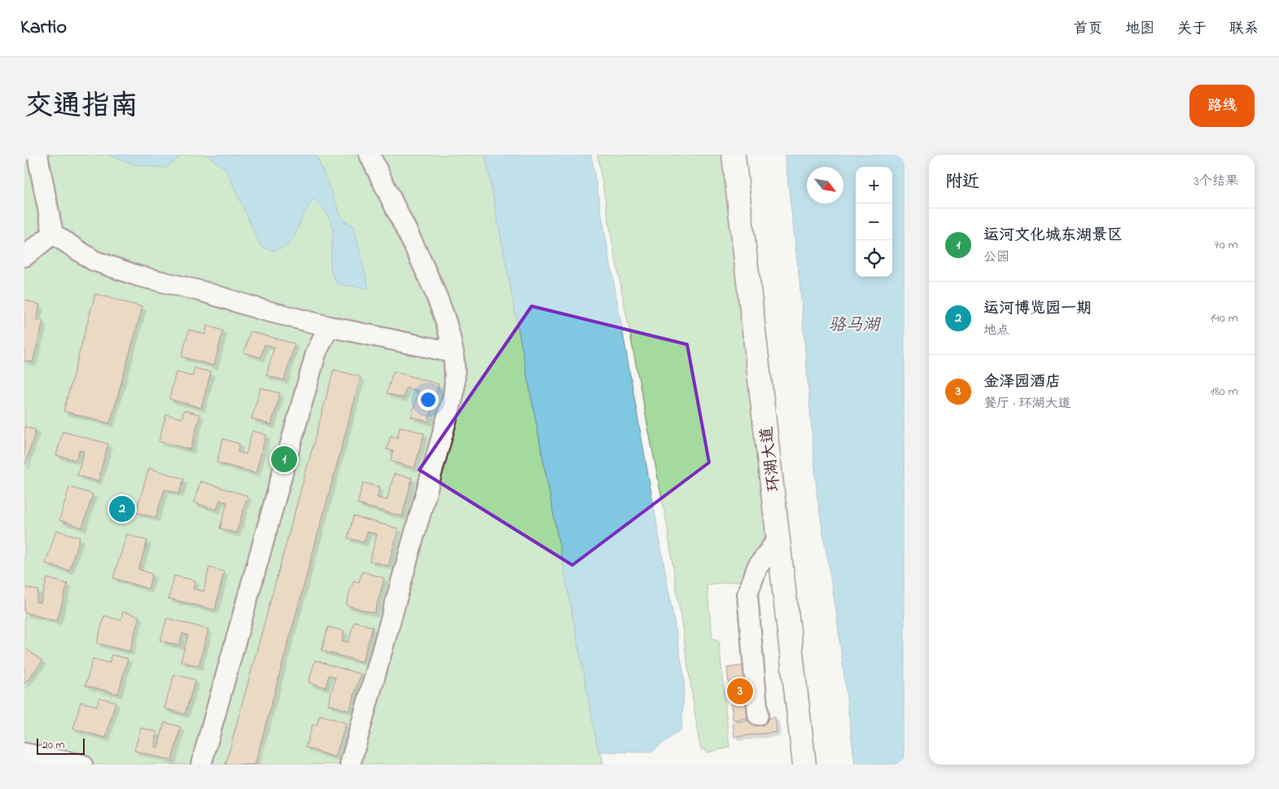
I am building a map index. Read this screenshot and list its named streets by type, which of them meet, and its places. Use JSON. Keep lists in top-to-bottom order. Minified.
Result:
{"streets":{"main road":["环湖大道"]},"water":["骆马湖"],"scale_bar":"20 m","north":"bottom right","page":{"header":"Kartio","nav":["首页","地图","关于","联系"],"title":"交通指南","buttons":"路线","heading":["附近","3个结果"],"map_buttons":["+","−"],"list":[{"mark":"1","name":"运河文化城东湖景区","note":"公园","value":"70 m"},{"mark":"2","name":"运河博览园一期","note":"地点","value":"140 m"},{"mark":"3","name":"金泽园酒店","note":"餐厅 · 环湖大道","value":"180 m"}],"pins":["1","2","3"],"scale":"20 m"}}
